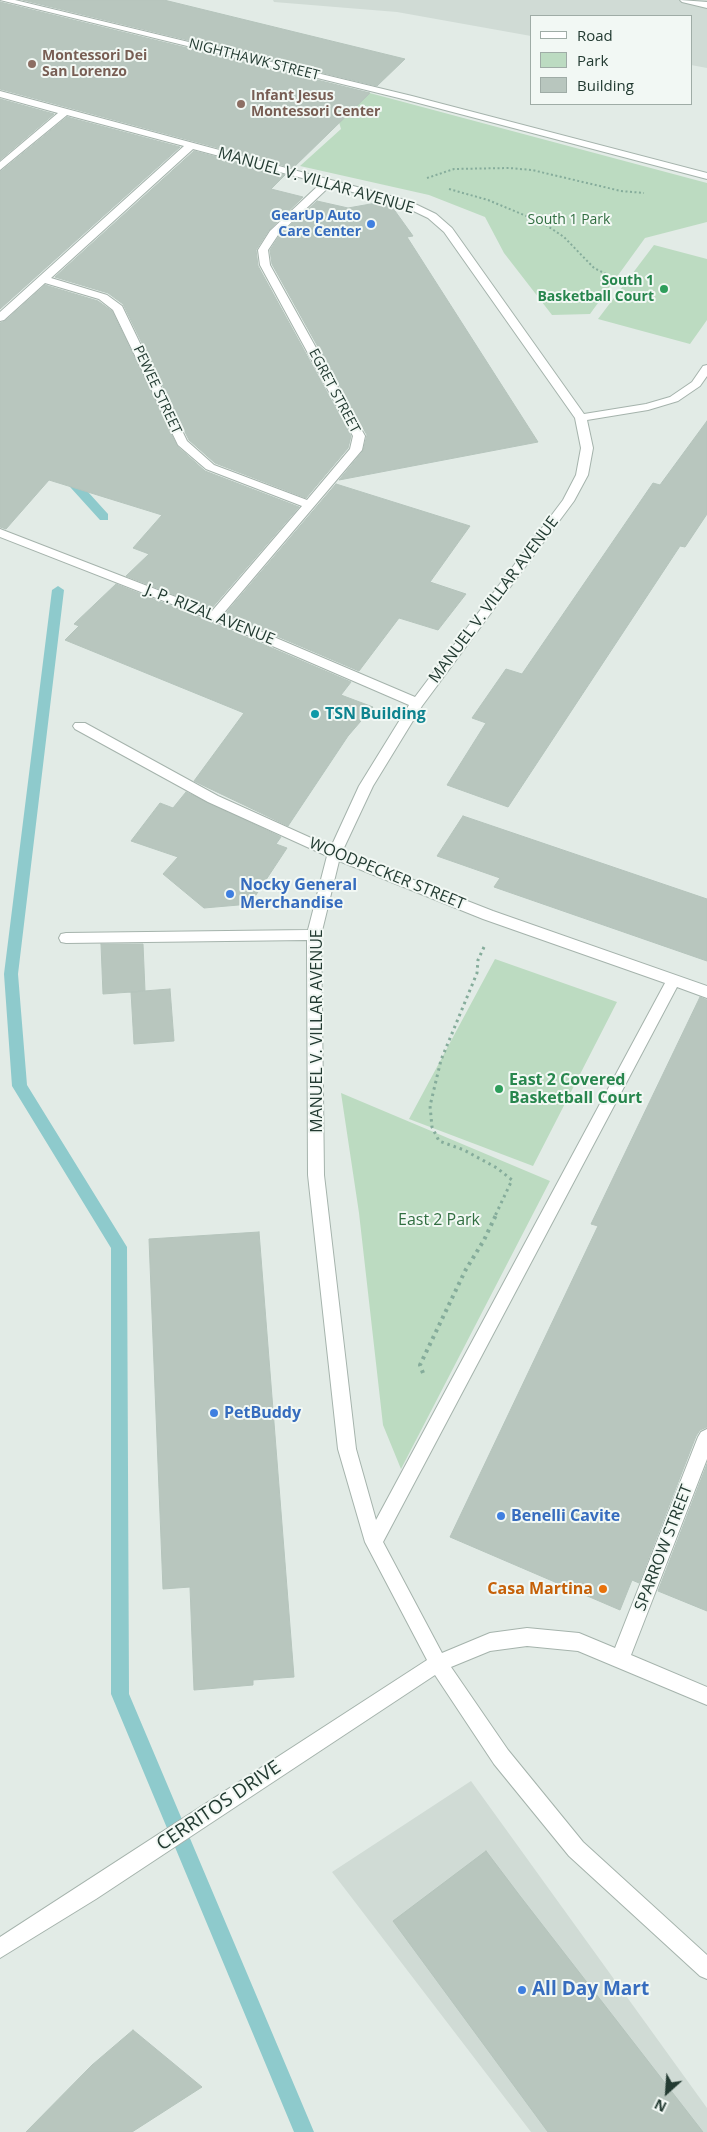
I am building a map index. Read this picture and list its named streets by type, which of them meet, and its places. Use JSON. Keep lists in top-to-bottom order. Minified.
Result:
{"streets":{"street":["NIGHTHAWK STREET","MANUEL V. VILLAR AVENUE","PEWEE STREET","EGRET STREET","J. P. RIZAL AVENUE","WOODPECKER STREET","SPARROW STREET","CERRITOS DRIVE"]},"crossings":[["MANUEL V. VILLAR AVENUE","EGRET STREET"],["MANUEL V. VILLAR AVENUE","J. P. RIZAL AVENUE"],["MANUEL V. VILLAR AVENUE","WOODPECKER STREET"],["MANUEL V. VILLAR AVENUE","CERRITOS DRIVE"],["PEWEE STREET","EGRET STREET"],["EGRET STREET","J. P. RIZAL AVENUE"],["SPARROW STREET","CERRITOS DRIVE"]],"parks":["South 1 Park","East 2 Park"],"places":["Montessori Dei San Lorenzo","Infant Jesus Montessori Center","GearUp Auto Care Center","South 1 Basketball Court","TSN Building","Nocky General Merchandise","East 2 Covered Basketball Court","PetBuddy","Benelli Cavite","Casa Martina","All Day Mart"],"legend":["Road","Park","Building"],"north":"bottom left"}
